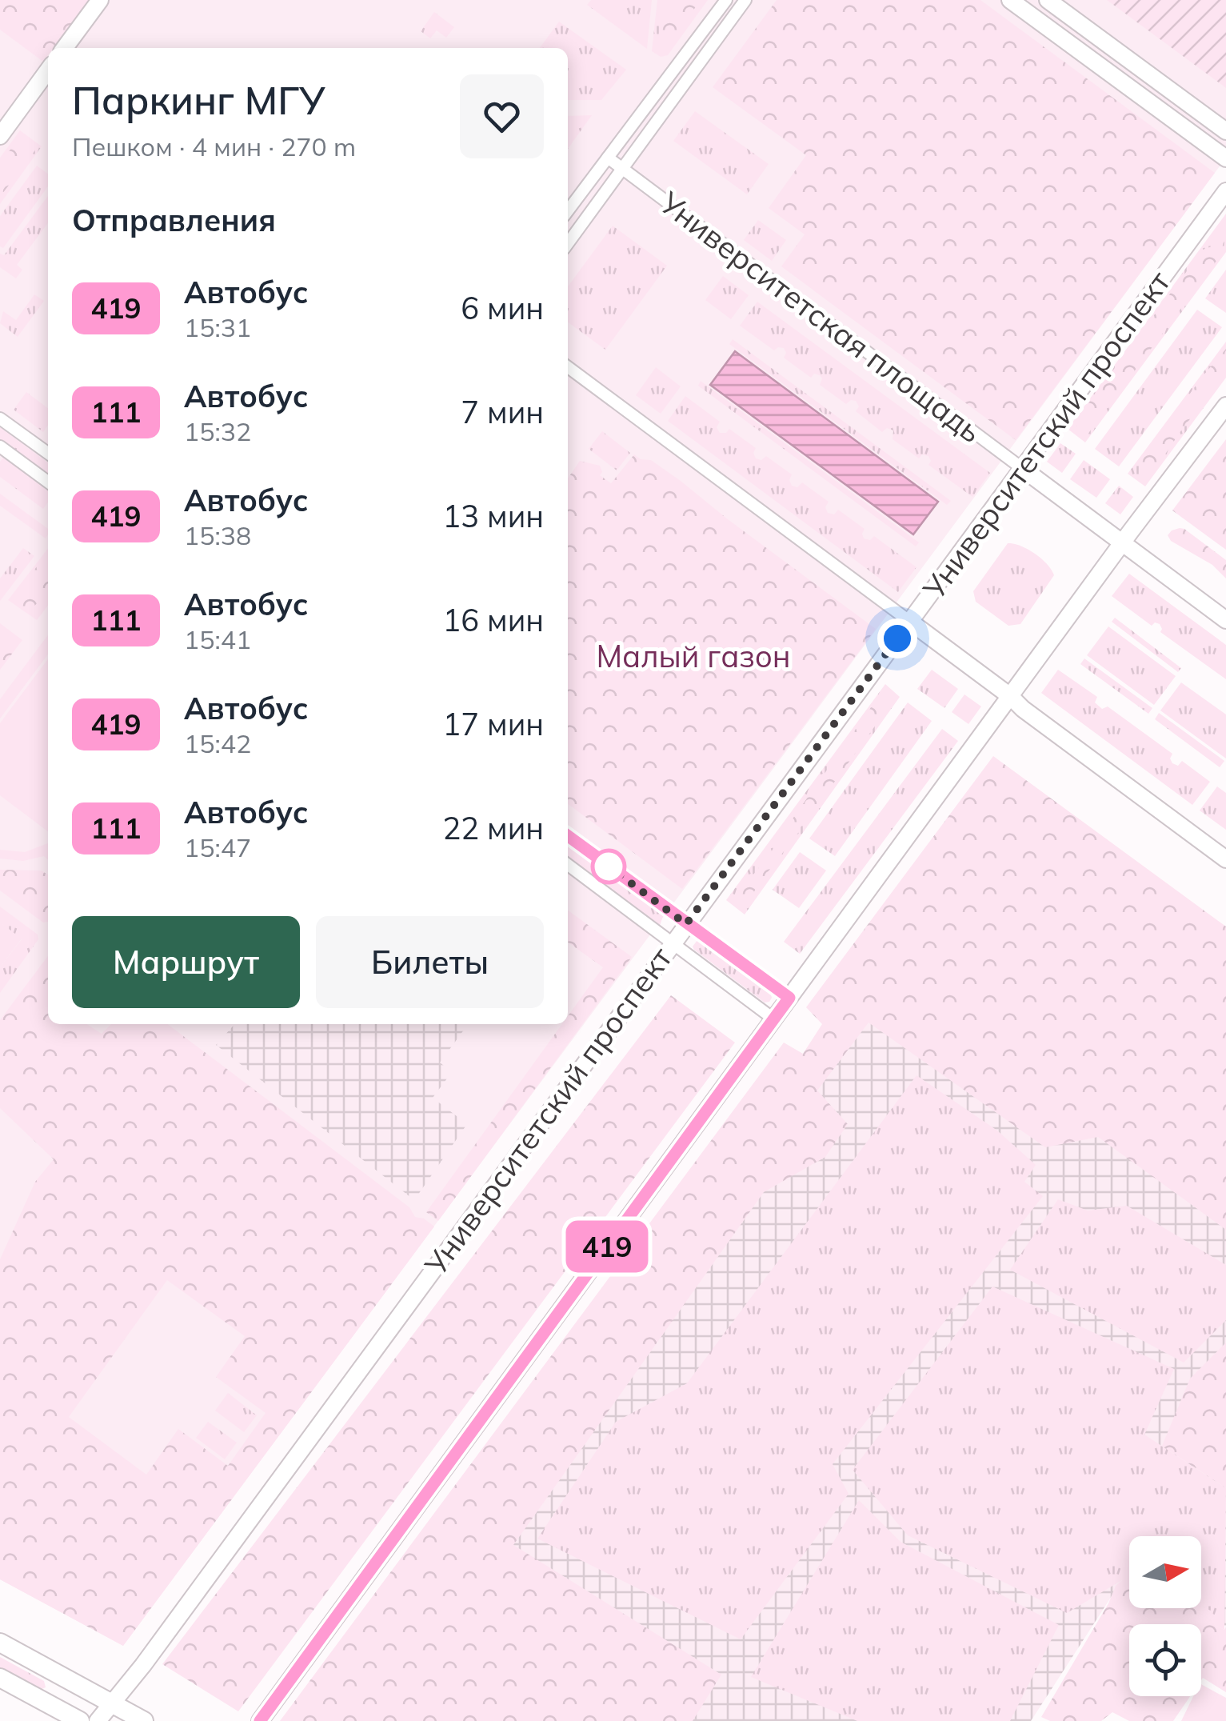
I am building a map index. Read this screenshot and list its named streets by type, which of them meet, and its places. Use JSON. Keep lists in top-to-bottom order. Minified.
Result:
{"streets":{"main road":["Университетская площадь","Университетский проспект"]},"crossings":[["Университетская площадь","Университетский проспект"]],"parks":["Малый газон"],"lines":["bus line 419"],"north":"right","page":{"on_map":"419","heading":[["Паркинг МГУ","Пешком · 4 мин · 270 m"],"Отправления"],"list":[{"mark":"419","name":"Автобус","note":"15:31","value":"6 мин"},{"mark":"111","name":"Автобус","note":"15:32","value":"7 мин"},{"mark":"419","name":"Автобус","note":"15:38","value":"13 мин"},{"mark":"111","name":"Автобус","note":"15:41","value":"16 мин"},{"mark":"419","name":"Автобус","note":"15:42","value":"17 мин"},{"mark":"111","name":"Автобус","note":"15:47","value":"22 мин"}],"buttons":["Маршрут","Билеты"]}}
